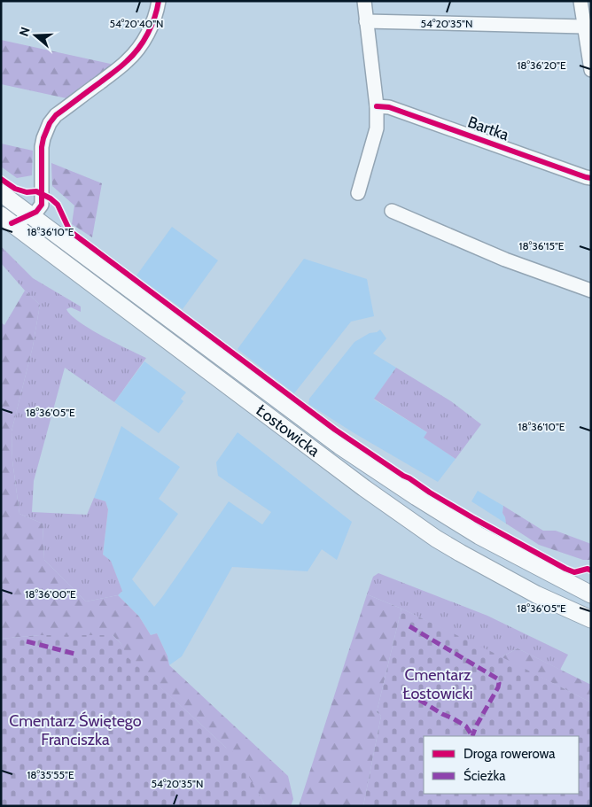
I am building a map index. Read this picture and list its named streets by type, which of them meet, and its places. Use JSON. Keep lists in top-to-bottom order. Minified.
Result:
{"streets":{"main road":["Łostowicka"],"street":["Bartka"]},"parks":["Cmentarz Łostowicki","Cmentarz Świętego Franciszka"],"legend":["Droga rowerowa","Ścieżka"],"north":"left","coordinates":["54°20'40\"N","54°20'35\"N","18°36'20\"E","18°36'10\"E","18°36'15\"E","18°36'05\"E","18°36'00\"E","18°35'55\"E"]}
